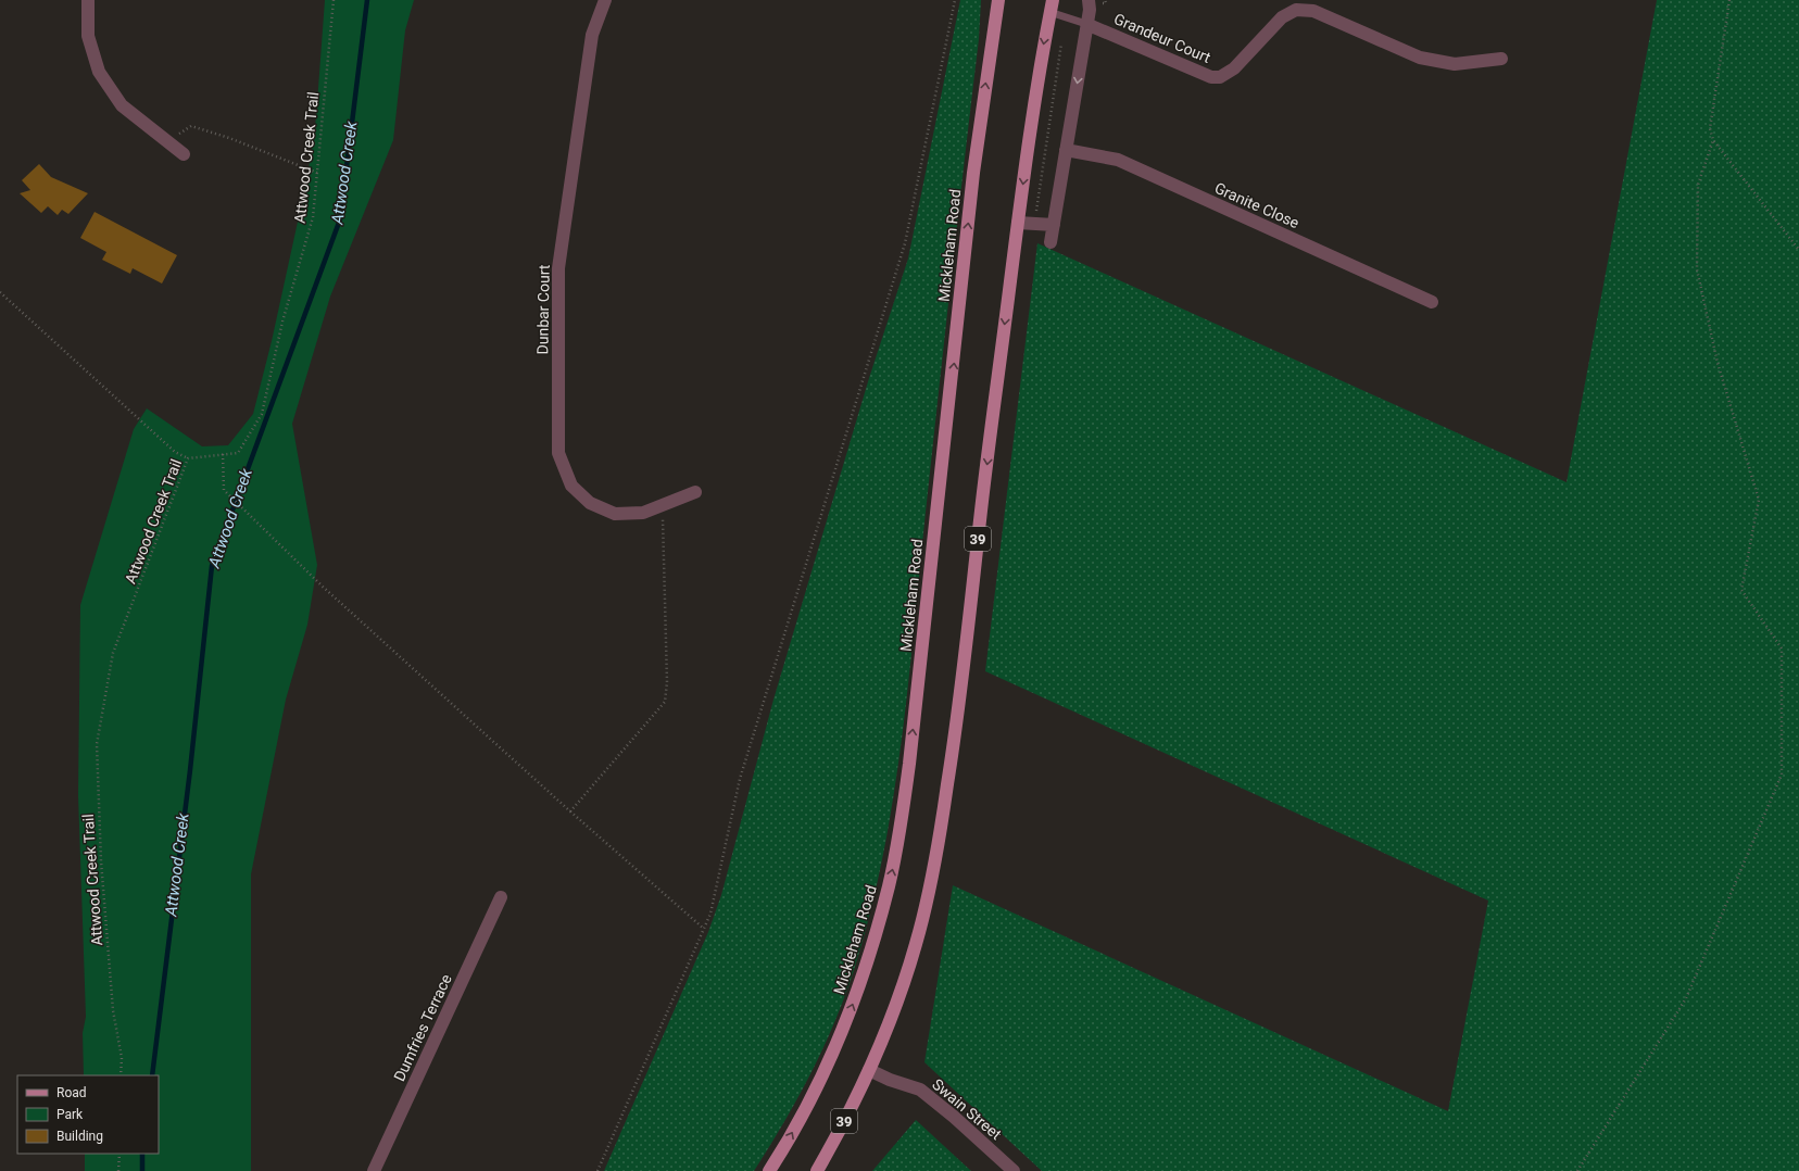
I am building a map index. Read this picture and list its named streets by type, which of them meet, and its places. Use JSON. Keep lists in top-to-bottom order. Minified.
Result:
{"streets":{"main road":["Mickleham Road","39"],"street":["Grandeur Court","Granite Close","Dunbar Court","Dumfries Terrace","Swain Street"],"path":["Attwood Creek Trail"]},"crossings":[["39","Swain Street"]],"water":["Attwood Creek"],"legend":["Road","Park","Building"]}
